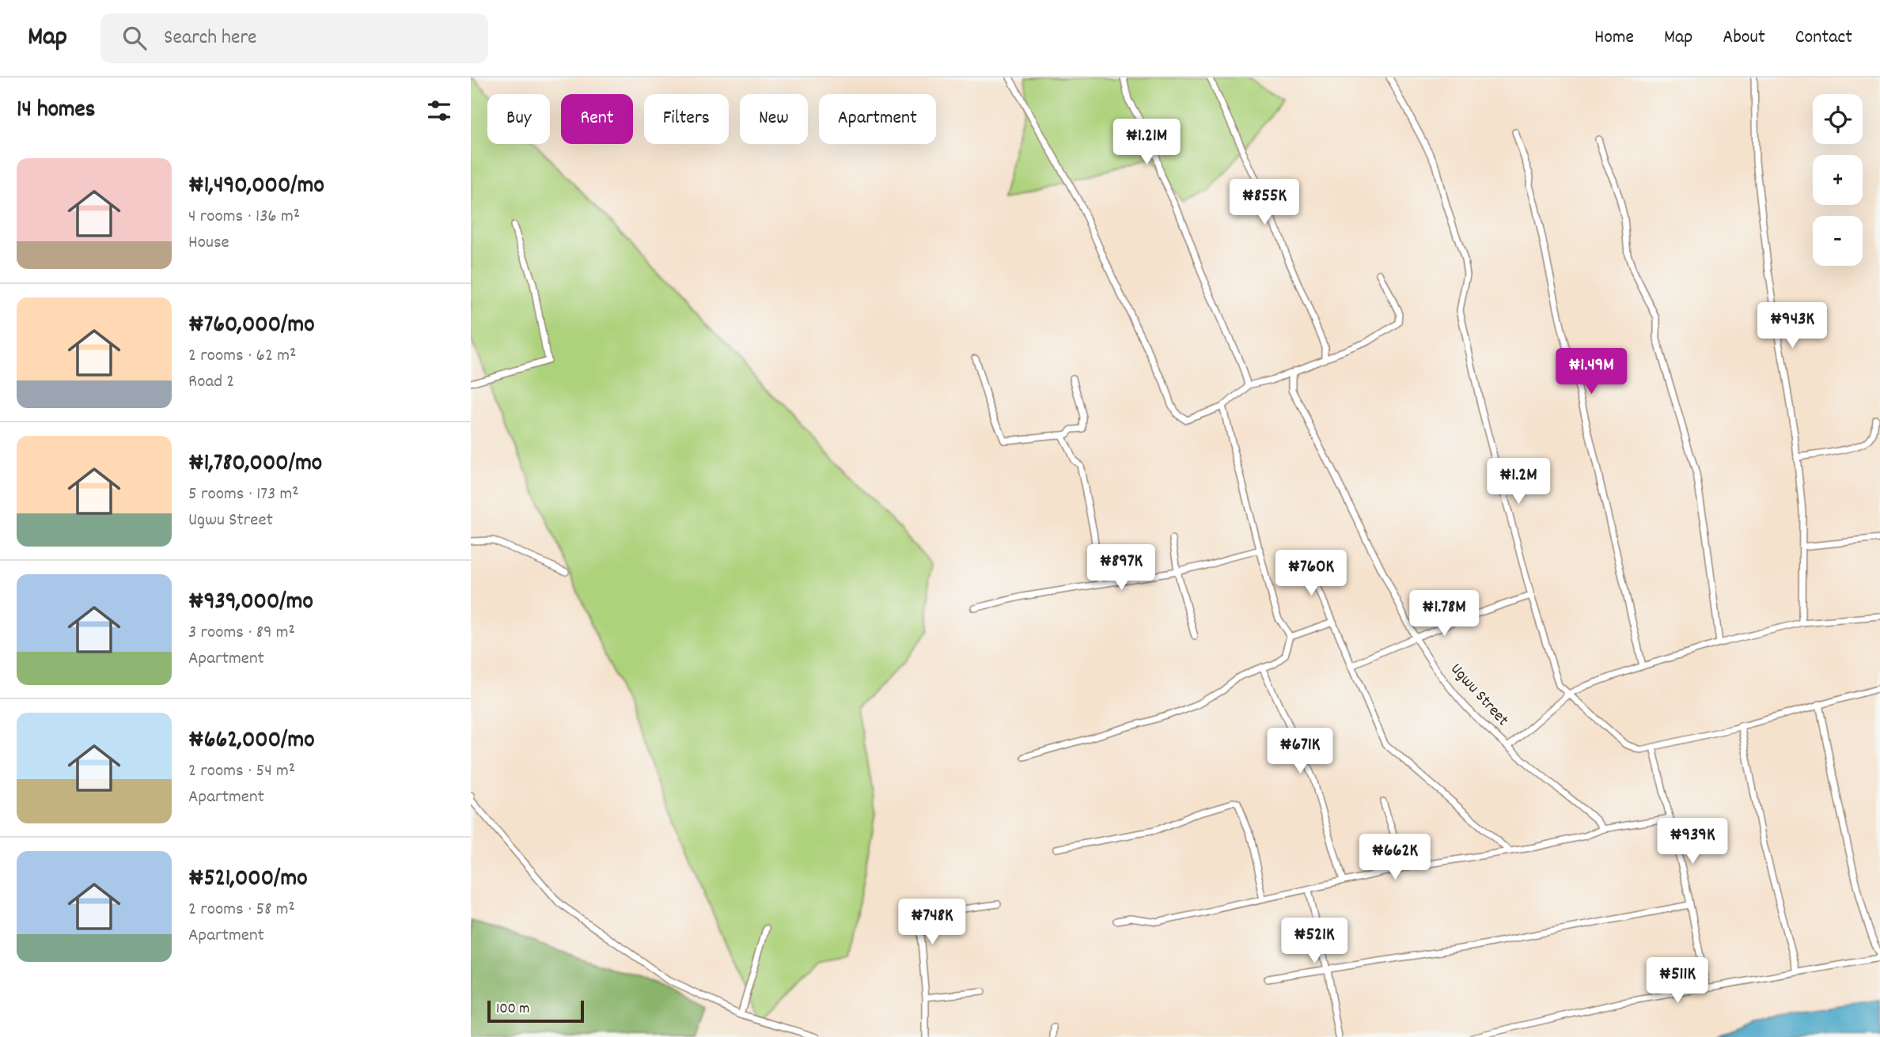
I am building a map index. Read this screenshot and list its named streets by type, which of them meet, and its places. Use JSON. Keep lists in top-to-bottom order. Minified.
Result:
{"streets":{"street":["Ugwu Street"]},"scale_bar":"100 m","page":{"header":"Map","search":"Search here","nav":["Home","Map","About","Contact"],"heading":"14 homes","map_buttons":["+","−"],"chip":["Buy","Rent","Filters","New","Apartment"],"price":["₦1.21M","₦855K","₦943K","₦1.49M","₦1.2M","₦897K","₦760K","₦1.78M","₦671K","₦939K","₦662K","₦748K","₦521K","₦511K"],"list":[{"name":"₦1,490,000/mo","note":"4 rooms · 136 m² · House"},{"name":"₦760,000/mo","note":"2 rooms · 62 m² · Road 2"},{"name":"₦1,780,000/mo","note":"5 rooms · 173 m² · Ugwu Street"},{"name":"₦939,000/mo","note":"3 rooms · 89 m² · Apartment"},{"name":"₦662,000/mo","note":"2 rooms · 54 m² · Apartment"},{"name":"₦521,000/mo","note":"2 rooms · 58 m² · Apartment"}],"scale":"100 m"}}
